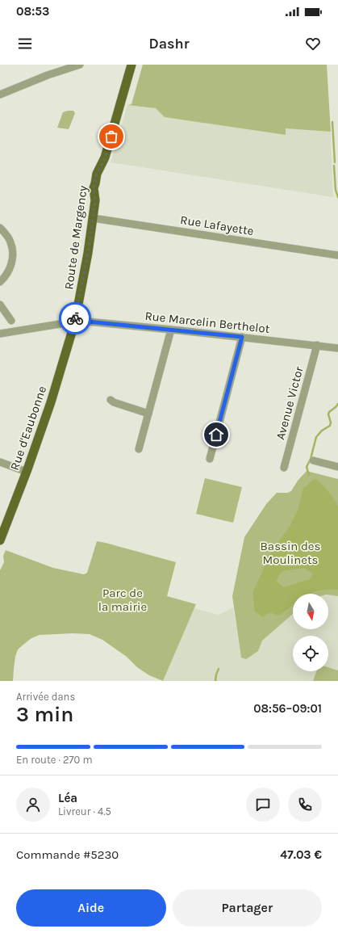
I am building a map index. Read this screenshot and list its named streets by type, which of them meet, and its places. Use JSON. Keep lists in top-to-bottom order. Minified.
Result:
{"streets":{"main road":["Route de Margency","Rue d'Eaubonne"],"street":["Rue Lafayette","Rue Marcelin Berthelot","Avenue Victor"]},"crossings":[["Rue Lafayette","Route de Margency"],["Route de Margency","Rue Marcelin Berthelot"],["Route de Margency","Rue d'Eaubonne"],["Rue Marcelin Berthelot","Avenue Victor"],["Rue Marcelin Berthelot","Rue d'Eaubonne"]],"parks":["Bassin des Moulinets","Parc de la mairie"],"north":"bottom","page":{"status":"08:53","header":"Dashr","heading":["3 min","Arrivée dans","08:56–09:01"],"panel":["Léa","Livreur · 4.5","Commande #5230","47.03 €"],"bar":"En route · 270 m","buttons":["Aide","Partager"]}}
